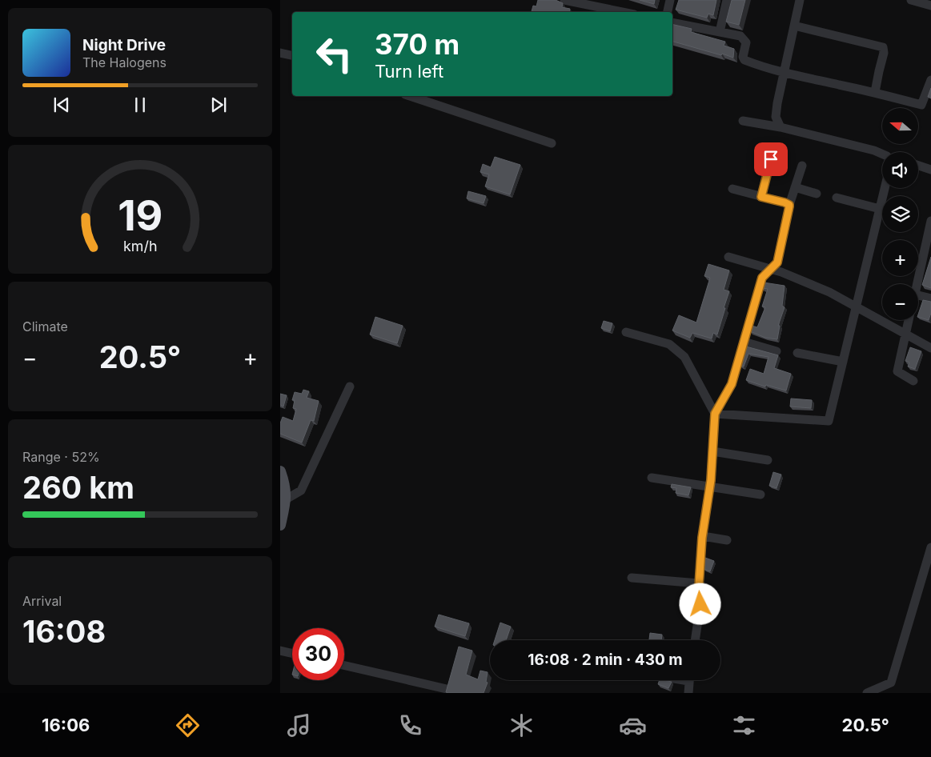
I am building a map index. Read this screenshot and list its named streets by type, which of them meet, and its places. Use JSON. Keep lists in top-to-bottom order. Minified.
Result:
{"north":"left","page":{"turn":["370 m","Turn left"],"song":["Night Drive","The Halogens"],"map_buttons":["+","−"],"tile":["Climate",["Range · 52%","260 km"],["Arrival","16:08"]],"heat":["−","20.5°","+"],"limit":"30","trip":"16:08 · 2 min · 430 m","tabs":["16:06","20.5°"],"gauge":["19","km/h"]}}
